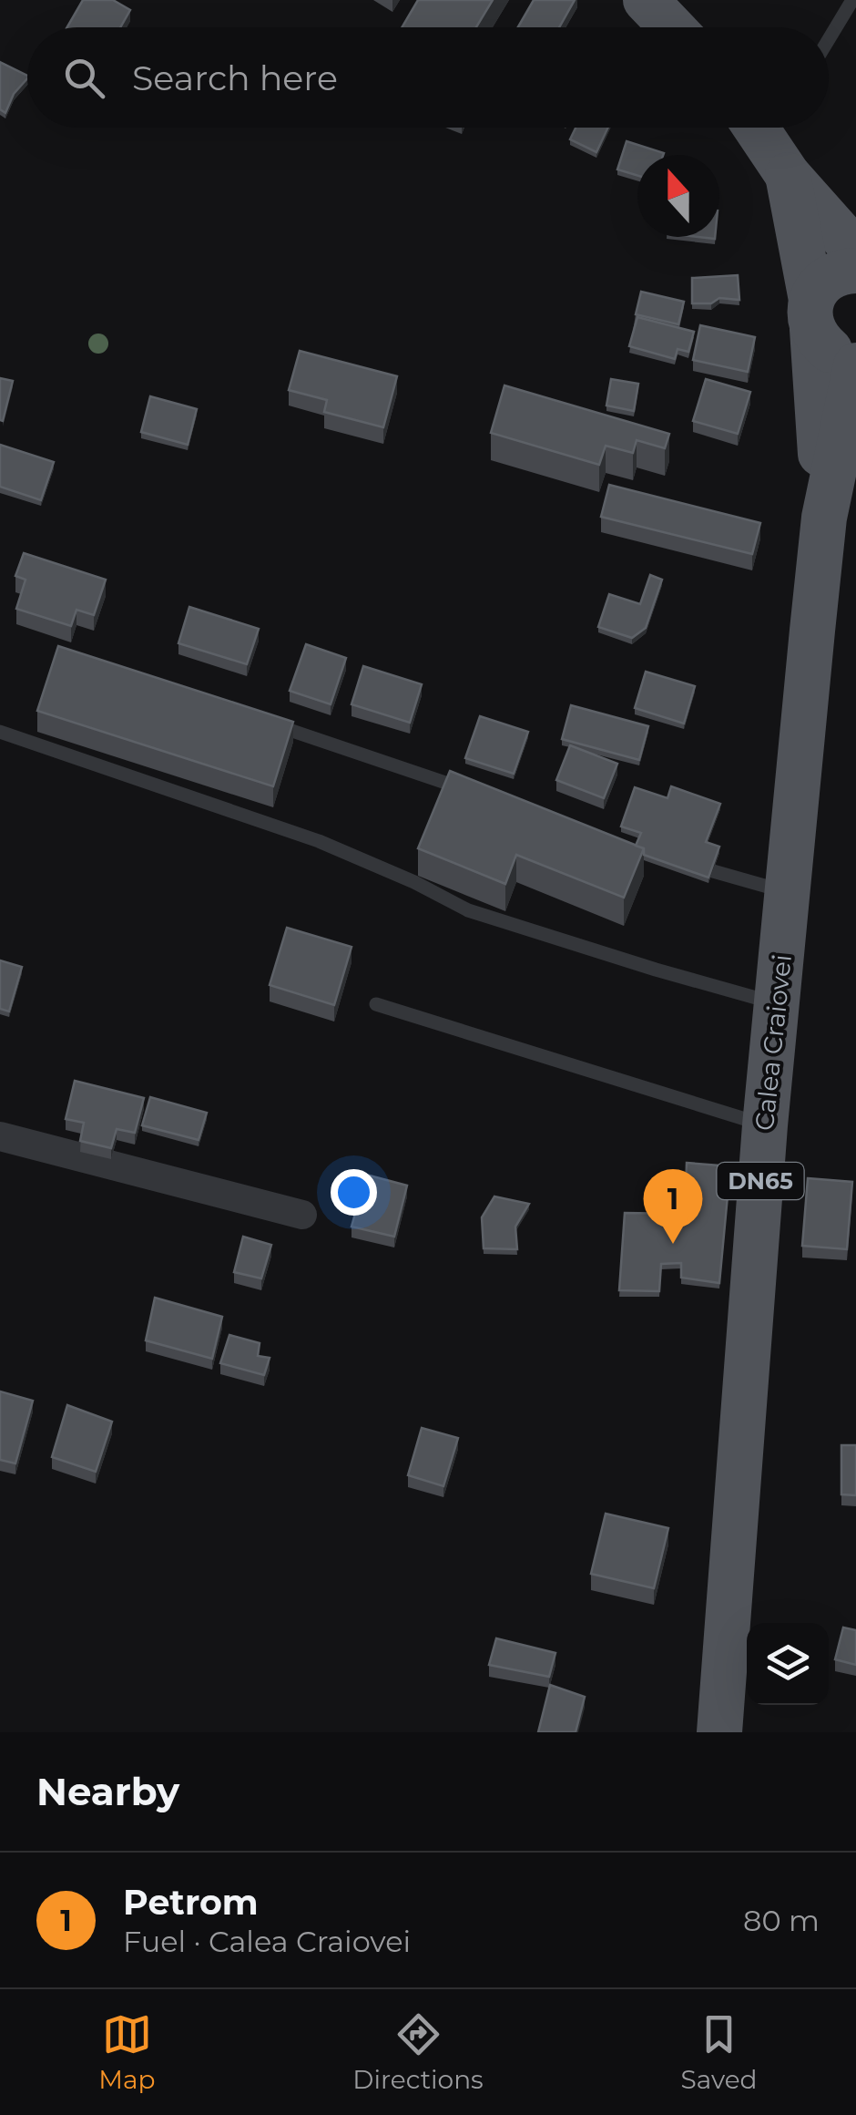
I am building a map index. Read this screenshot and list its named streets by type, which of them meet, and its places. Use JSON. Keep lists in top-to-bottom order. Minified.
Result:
{"streets":{"main road":["Calea Craiovei","DN65"]},"north":"top","page":{"search":"Search here","pins":"1","heading":"Nearby","list":[{"mark":"1","name":"Petrom","note":"Fuel · Calea Craiovei","value":"80 m"}],"nav":["Map","Directions","Saved"]}}
